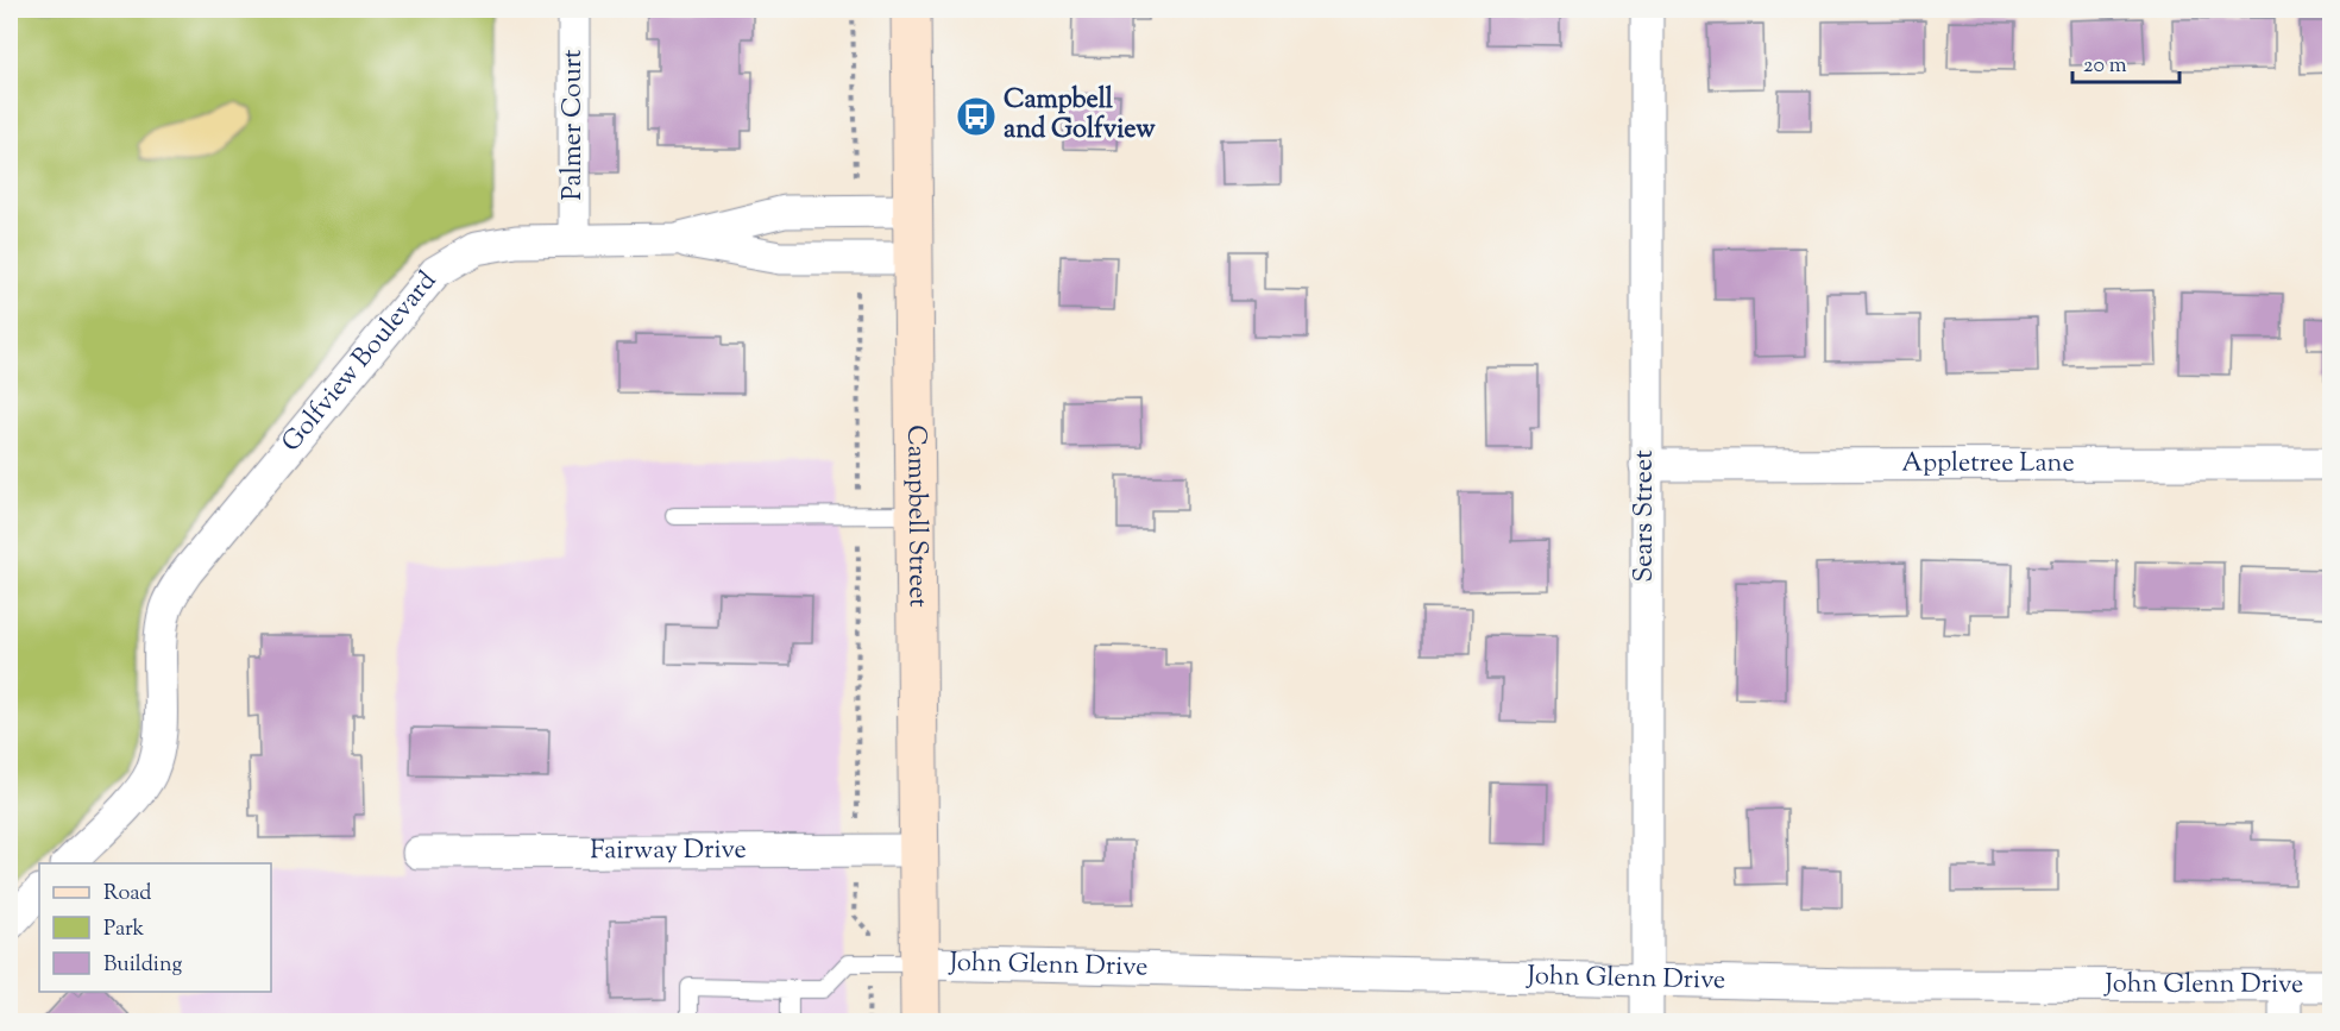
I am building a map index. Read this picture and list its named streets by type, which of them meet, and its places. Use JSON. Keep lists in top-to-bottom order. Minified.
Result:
{"streets":{"main road":["Campbell Street"],"street":["Palmer Court","Golfview Boulevard","Appletree Lane","Sears Street","Fairway Drive","John Glenn Drive"]},"crossings":[["Palmer Court","Golfview Boulevard"],["Golfview Boulevard","Campbell Street"],["Appletree Lane","Sears Street"],["Campbell Street","Fairway Drive"],["Campbell Street","John Glenn Drive"],["Sears Street","John Glenn Drive"]],"places":{"bus stop":["Campbell and Golfview"]},"legend":["Road","Park","Building"],"scale_bar":"20 m"}
